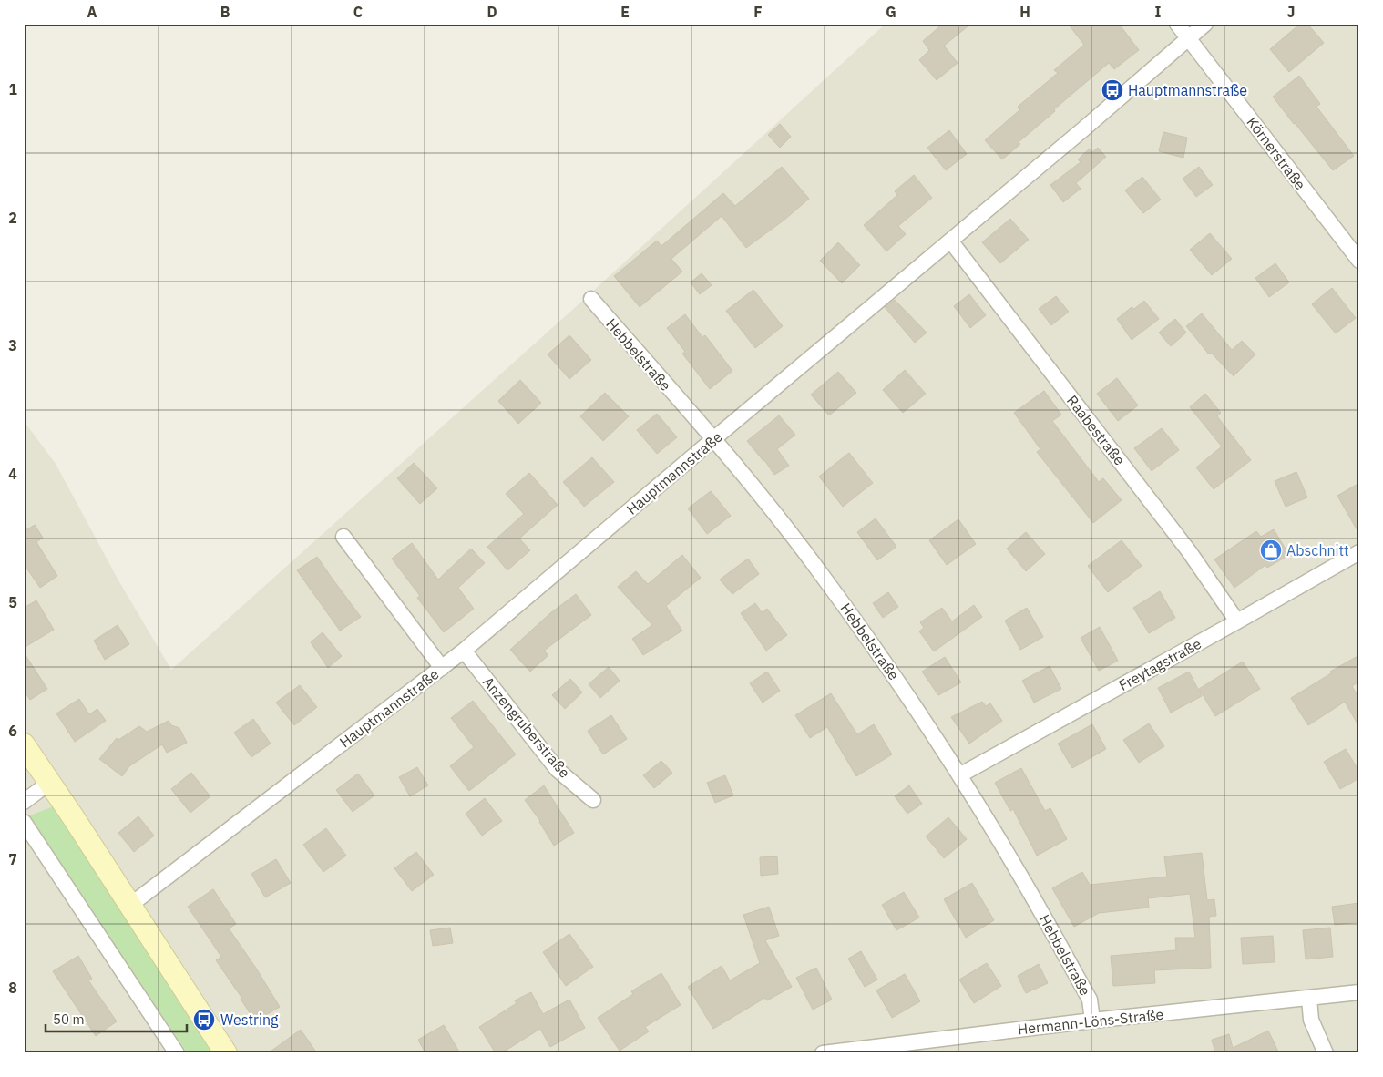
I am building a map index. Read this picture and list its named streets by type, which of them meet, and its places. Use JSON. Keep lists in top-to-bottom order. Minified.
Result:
{"streets":{"street":["Körnerstraße","Hebbelstraße","Raabestraße","Hauptmannstraße","Freytagstraße","Anzengruberstraße","Hermann-Löns-Straße"]},"crossings":[["Körnerstraße","Hauptmannstraße"],["Hebbelstraße","Hauptmannstraße"],["Hebbelstraße","Freytagstraße"],["Hebbelstraße","Hermann-Löns-Straße"],["Raabestraße","Hauptmannstraße"],["Raabestraße","Freytagstraße"],["Hauptmannstraße","Anzengruberstraße"]],"places":{"bus stop":["Hauptmannstraße","Westring"],"shop":["Abschnitt"]},"scale_bar":"50 m","grid":{"columns":["A","B","C","D","E","F","G","H","I","J"],"rows":["1","2","3","4","5","6","7","8"]}}
